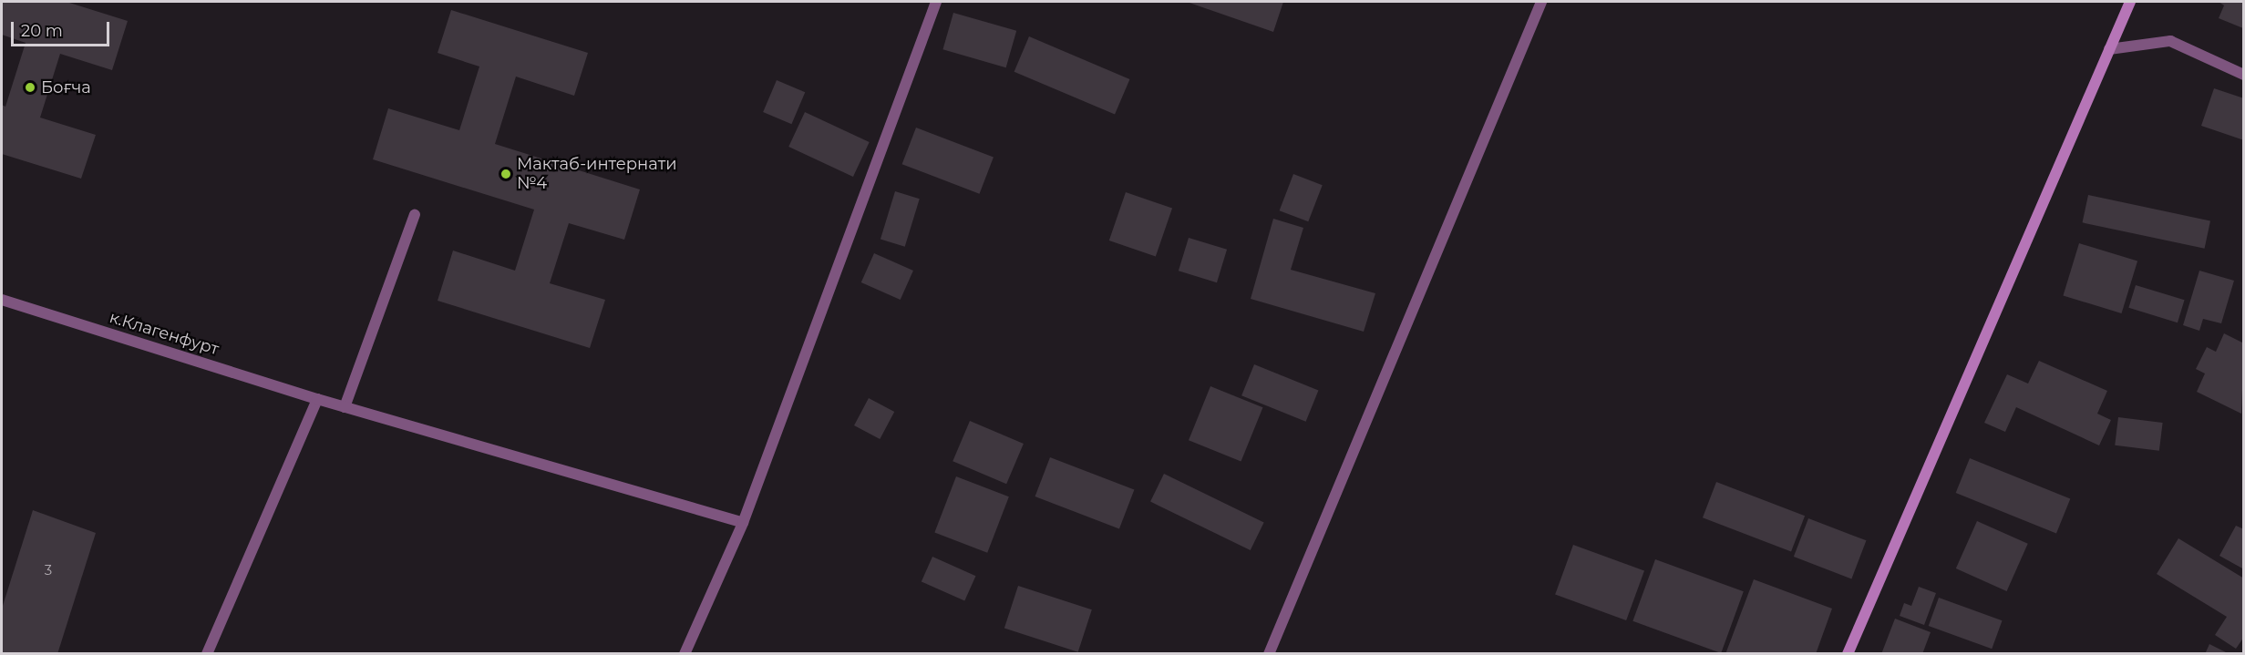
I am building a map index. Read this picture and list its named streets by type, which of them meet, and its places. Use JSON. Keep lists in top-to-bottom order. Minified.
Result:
{"streets":{"street":["к.Клагенфурт"]},"places":["Боғча","Мактаб-интернати №4"],"house_numbers":["3"],"scale_bar":"20 m"}
